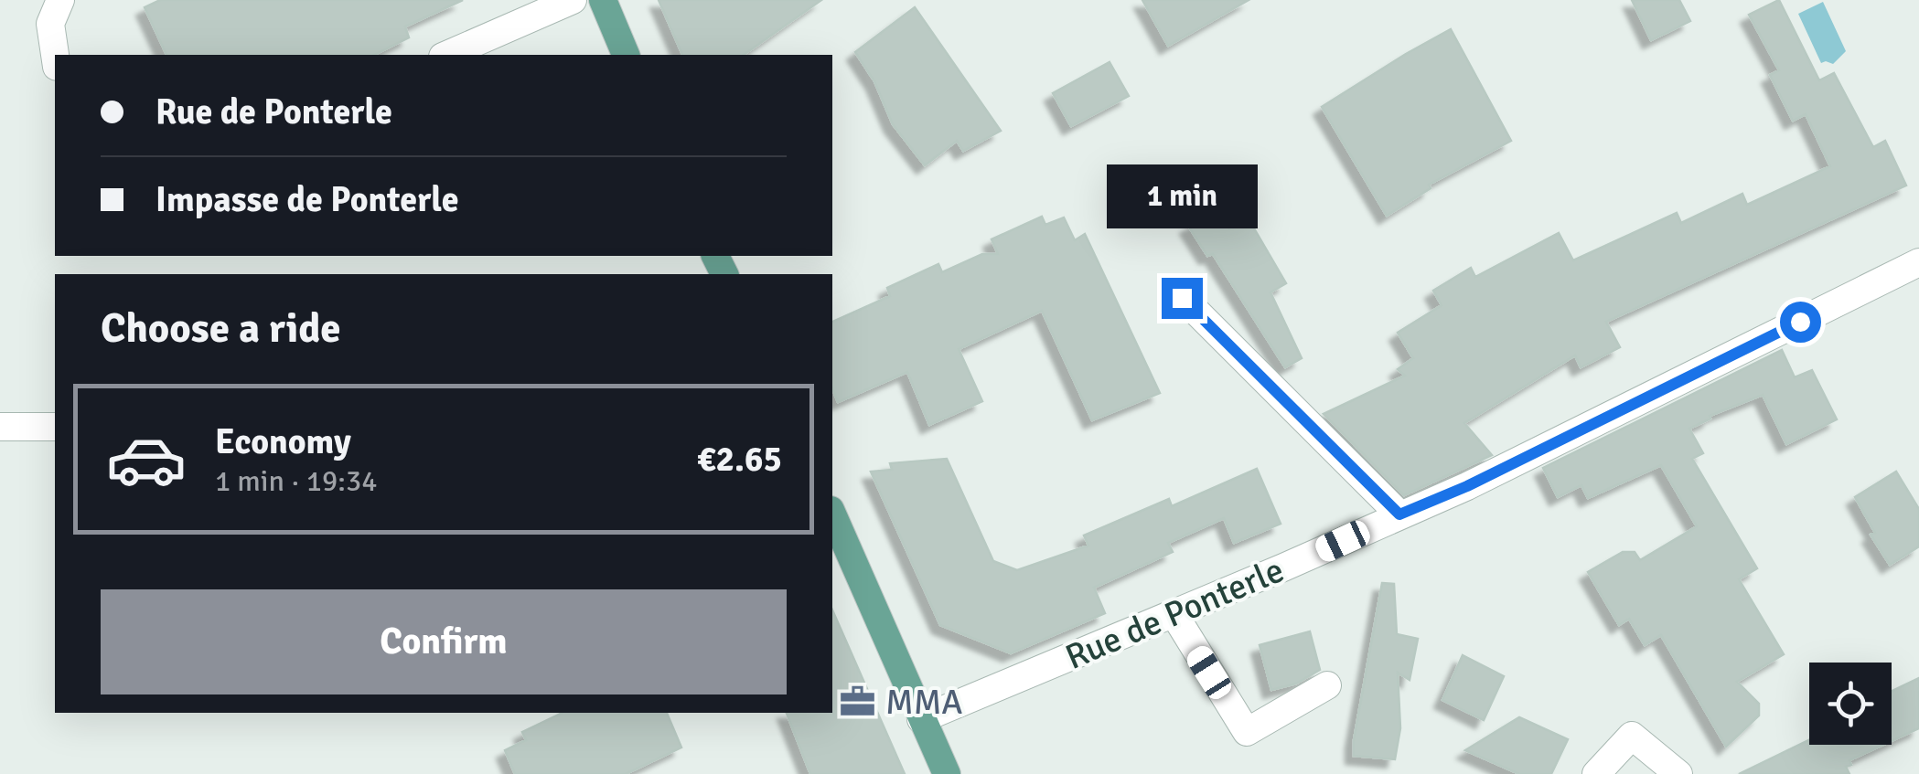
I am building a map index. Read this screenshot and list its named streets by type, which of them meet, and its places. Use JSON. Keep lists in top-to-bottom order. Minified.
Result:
{"streets":{"street":["Rue de Ponterle"]},"places":{"office":["MMA"]},"page":{"banner":["Rue de Ponterle","Impasse de Ponterle"],"bubble":"1 min","heading":"Choose a ride","list":[{"name":"Economy","note":"1 min · 19:34","value":"€2.65"}],"buttons":"Confirm"}}
